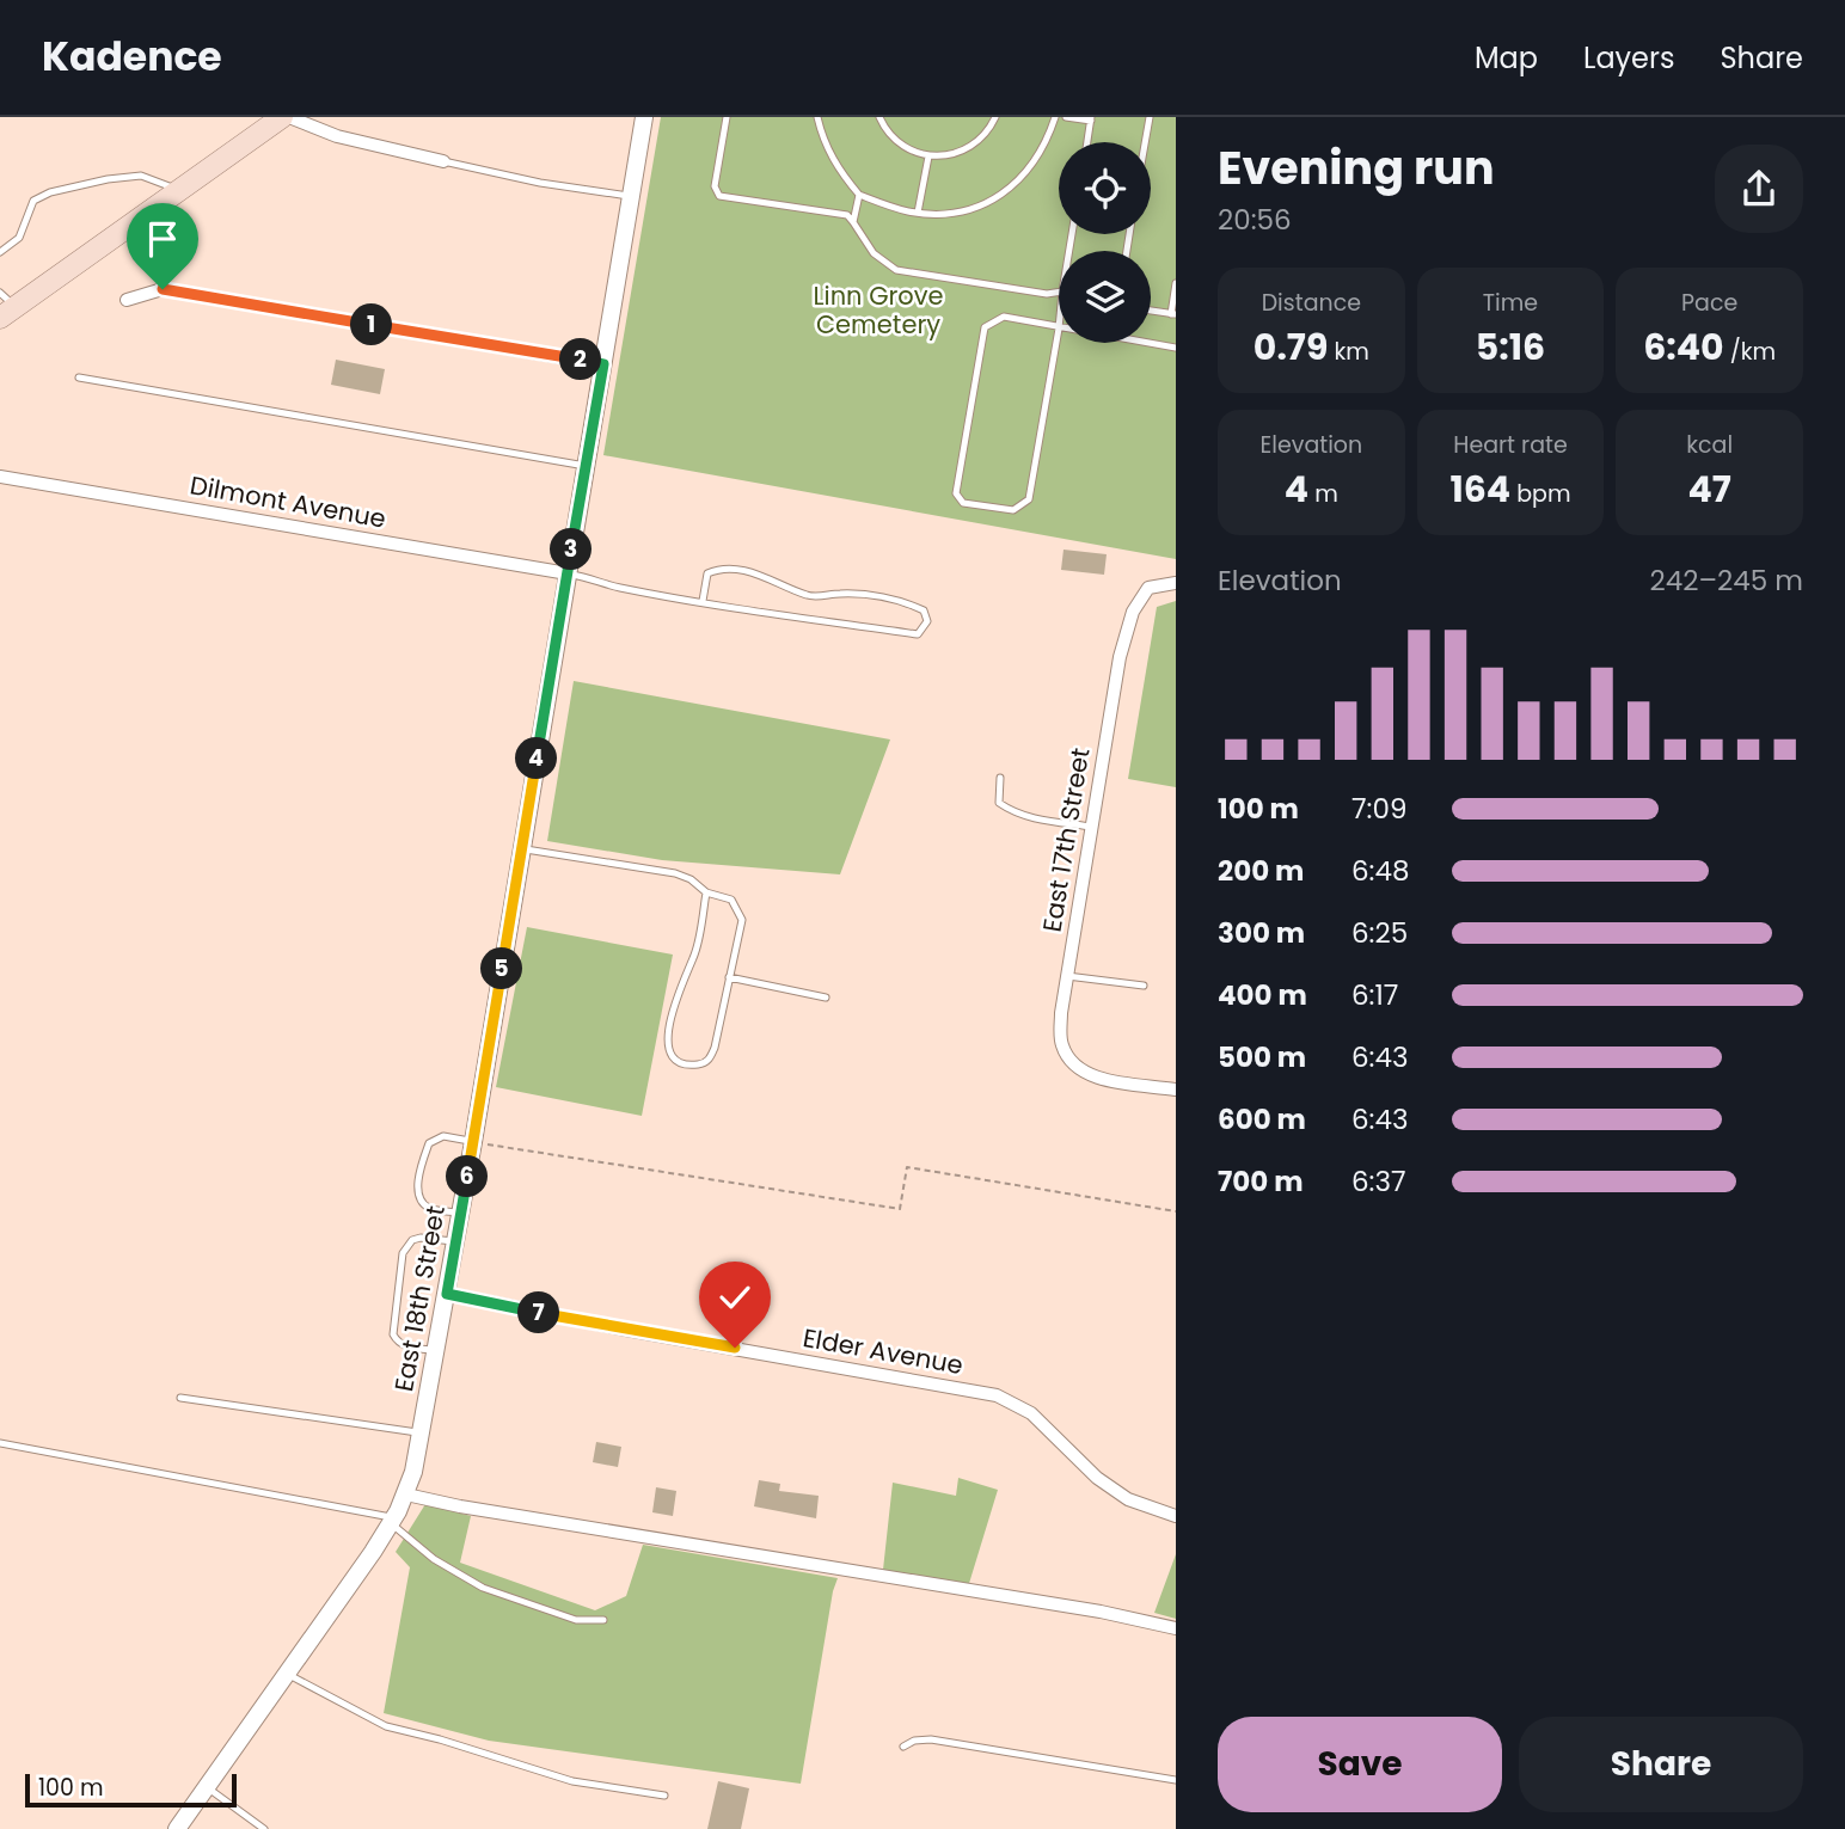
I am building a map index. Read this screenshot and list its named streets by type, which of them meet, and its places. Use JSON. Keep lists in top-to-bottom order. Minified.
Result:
{"streets":{"street":["Dilmont Avenue","East 17th Street","East 18th Street","Elder Avenue"]},"crossings":[["Dilmont Avenue","East 18th Street"],["East 18th Street","Elder Avenue"]],"parks":["Linn Grove Cemetery"],"scale_bar":"100 m","page":{"header":"Kadence","nav":["Map","Layers","Share"],"heading":["Evening run","20:56"],"stats":[["Distance","0.79 km"],["Time","5:16"],["Pace","6:40 /km"],["Elevation","4 m"],["Heart rate","164 bpm"],["kcal","47"]],"pins":["1","2","3","4","5","6","7"],"chart":["Elevation","242–245 m"],"list":[{"name":"100 m","note":"7:09"},{"name":"200 m","note":"6:48"},{"name":"300 m","note":"6:25"},{"name":"400 m","note":"6:17"},{"name":"500 m","note":"6:43"},{"name":"600 m","note":"6:43"},{"name":"700 m","note":"6:37"}],"buttons":["Save","Share"],"scale":"100 m"}}
